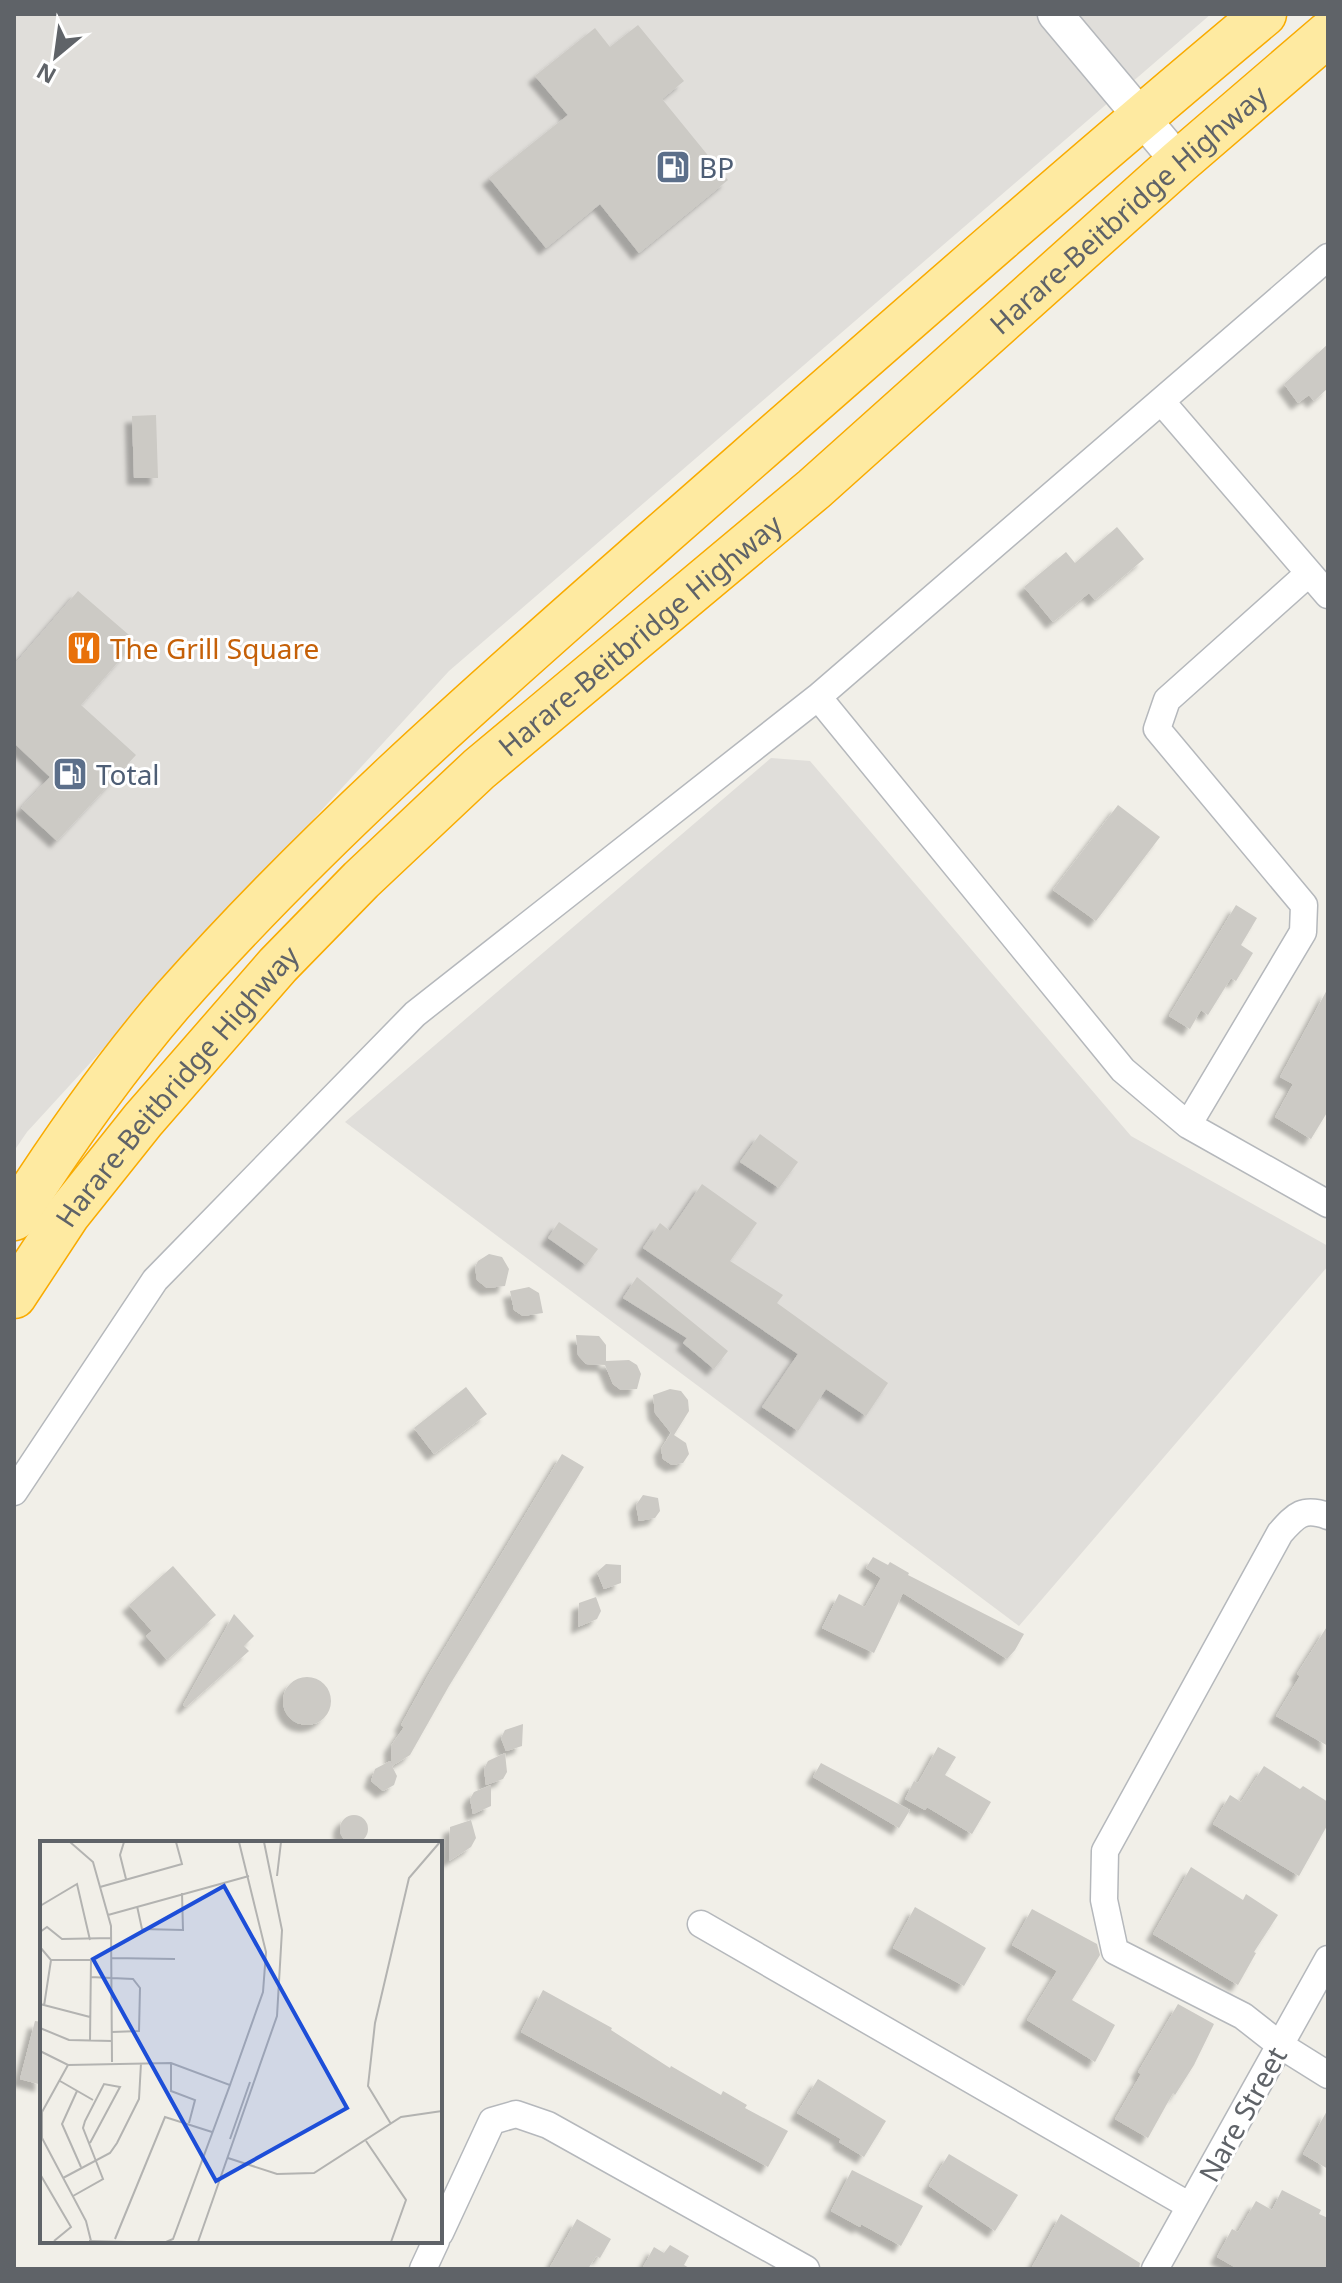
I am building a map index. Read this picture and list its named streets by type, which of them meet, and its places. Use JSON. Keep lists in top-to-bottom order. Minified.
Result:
{"streets":{"highway":["Harare-Beitbridge Highway"],"street":["Nare Street"]},"places":{"fuel station":["BP","Total"],"restaurant":["The Grill Square"]},"north":"bottom left"}
